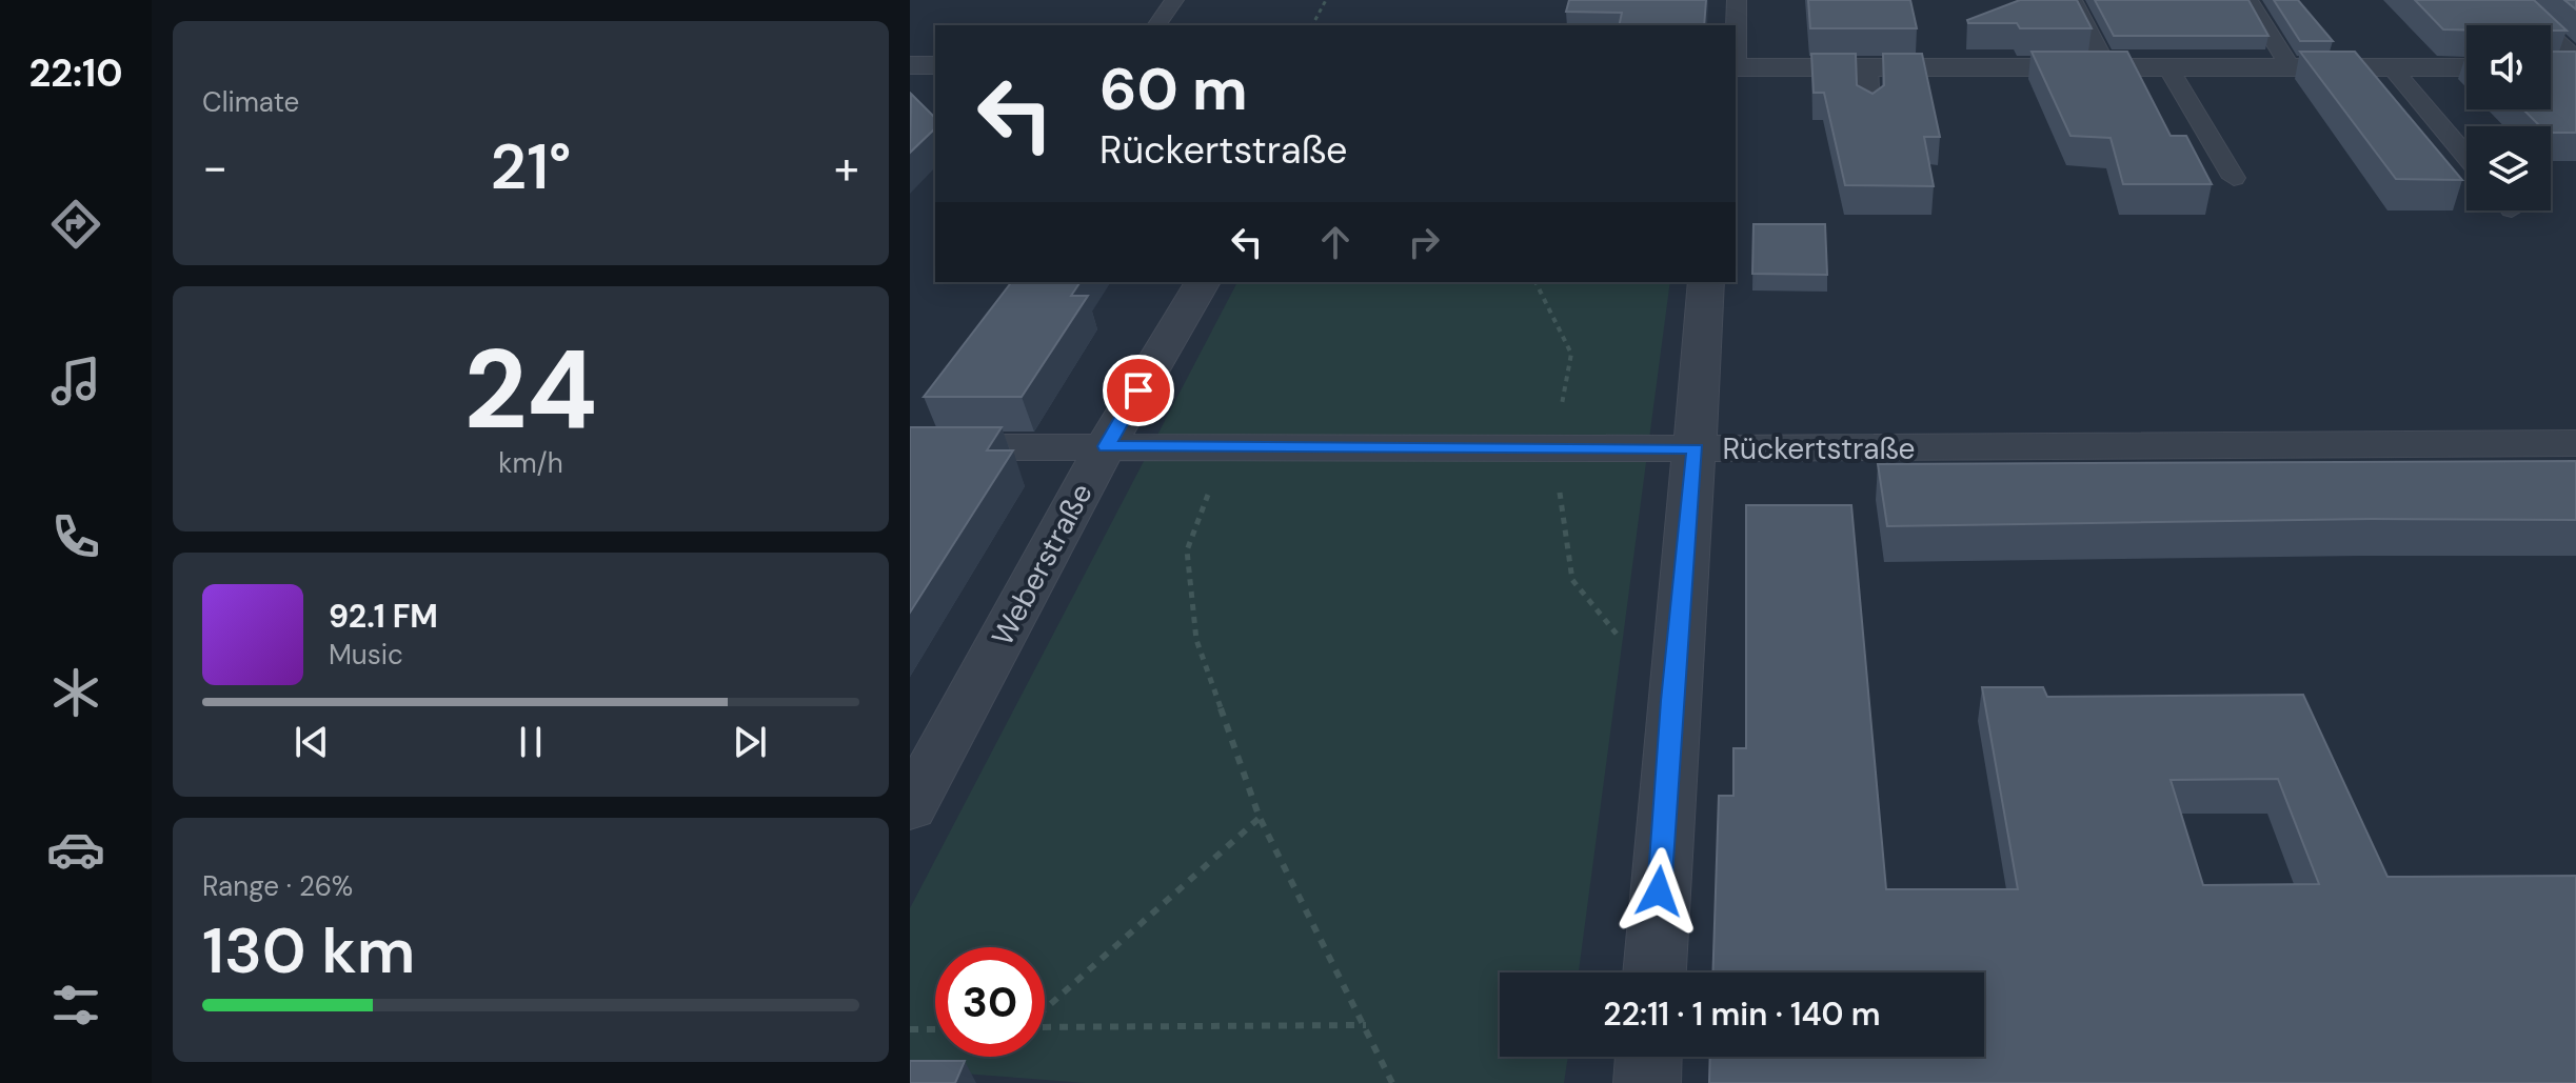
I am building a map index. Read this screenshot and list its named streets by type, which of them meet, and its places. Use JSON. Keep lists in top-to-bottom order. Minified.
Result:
{"streets":{"street":["Rückertstraße","Weberstraße"]},"crossings":[["Rückertstraße","Weberstraße"]],"page":{"tabs":"22:10","tile":["Climate",["24","km/h"],["Range · 26%","130 km"]],"turn":["60 m","Rückertstraße"],"heat":["−","21°","+"],"song":["92.1 FM","Music"],"limit":"30","trip":"22:11 · 1 min · 140 m"}}
